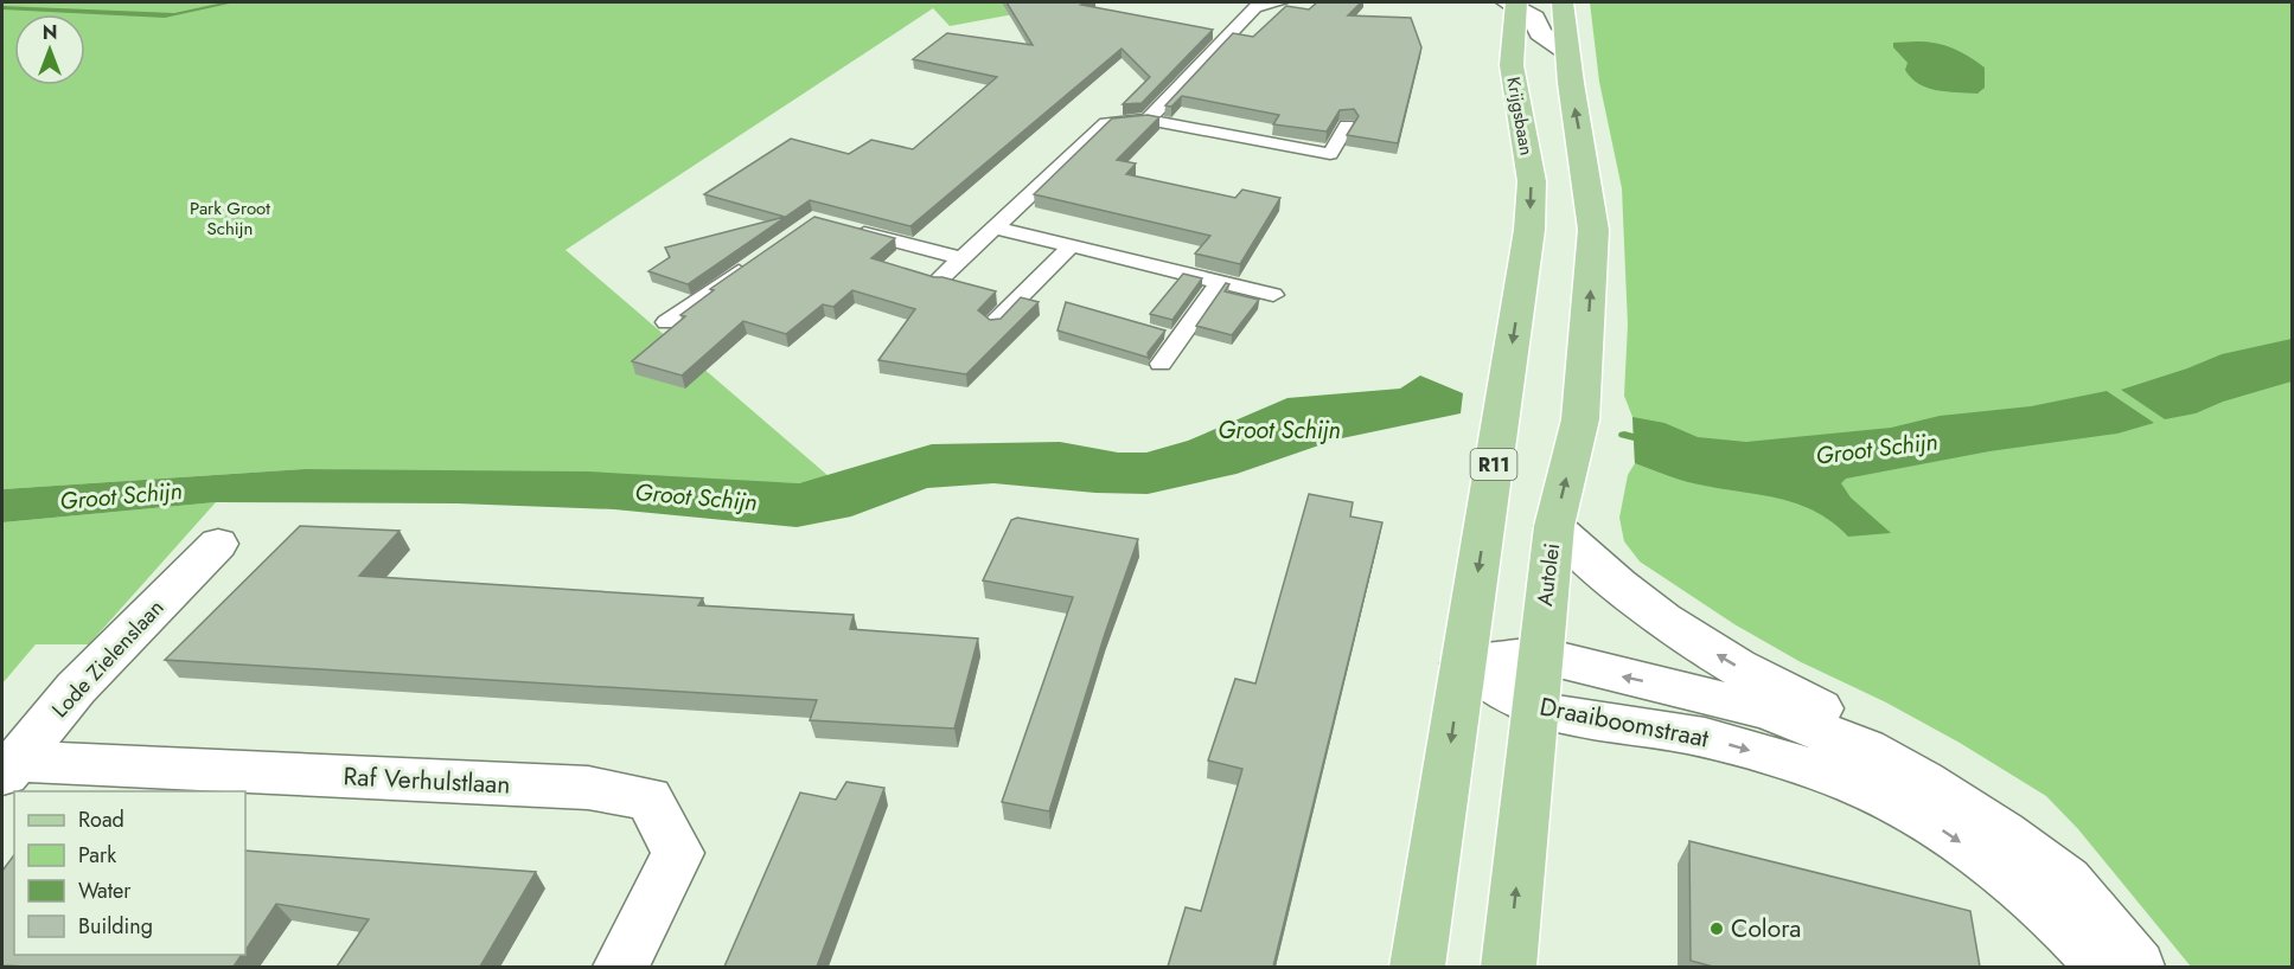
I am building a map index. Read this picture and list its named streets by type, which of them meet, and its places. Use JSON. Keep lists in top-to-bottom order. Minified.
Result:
{"streets":{"main road":["Krijgsbaan","R11","Autolei"],"street":["Lode Zielenslaan","Draaiboomstraat","Raf Verhulstlaan"]},"crossings":[["Krijgsbaan","R11"],["Krijgsbaan","Draaiboomstraat"],["R11","Draaiboomstraat"],["Autolei","Draaiboomstraat"],["Lode Zielenslaan","Raf Verhulstlaan"]],"one_way":["Krijgsbaan"],"water":["Groot Schijn"],"parks":["Park Groot Schijn"],"places":["Colora"],"legend":["Road","Park","Water","Building"],"north":"top"}
